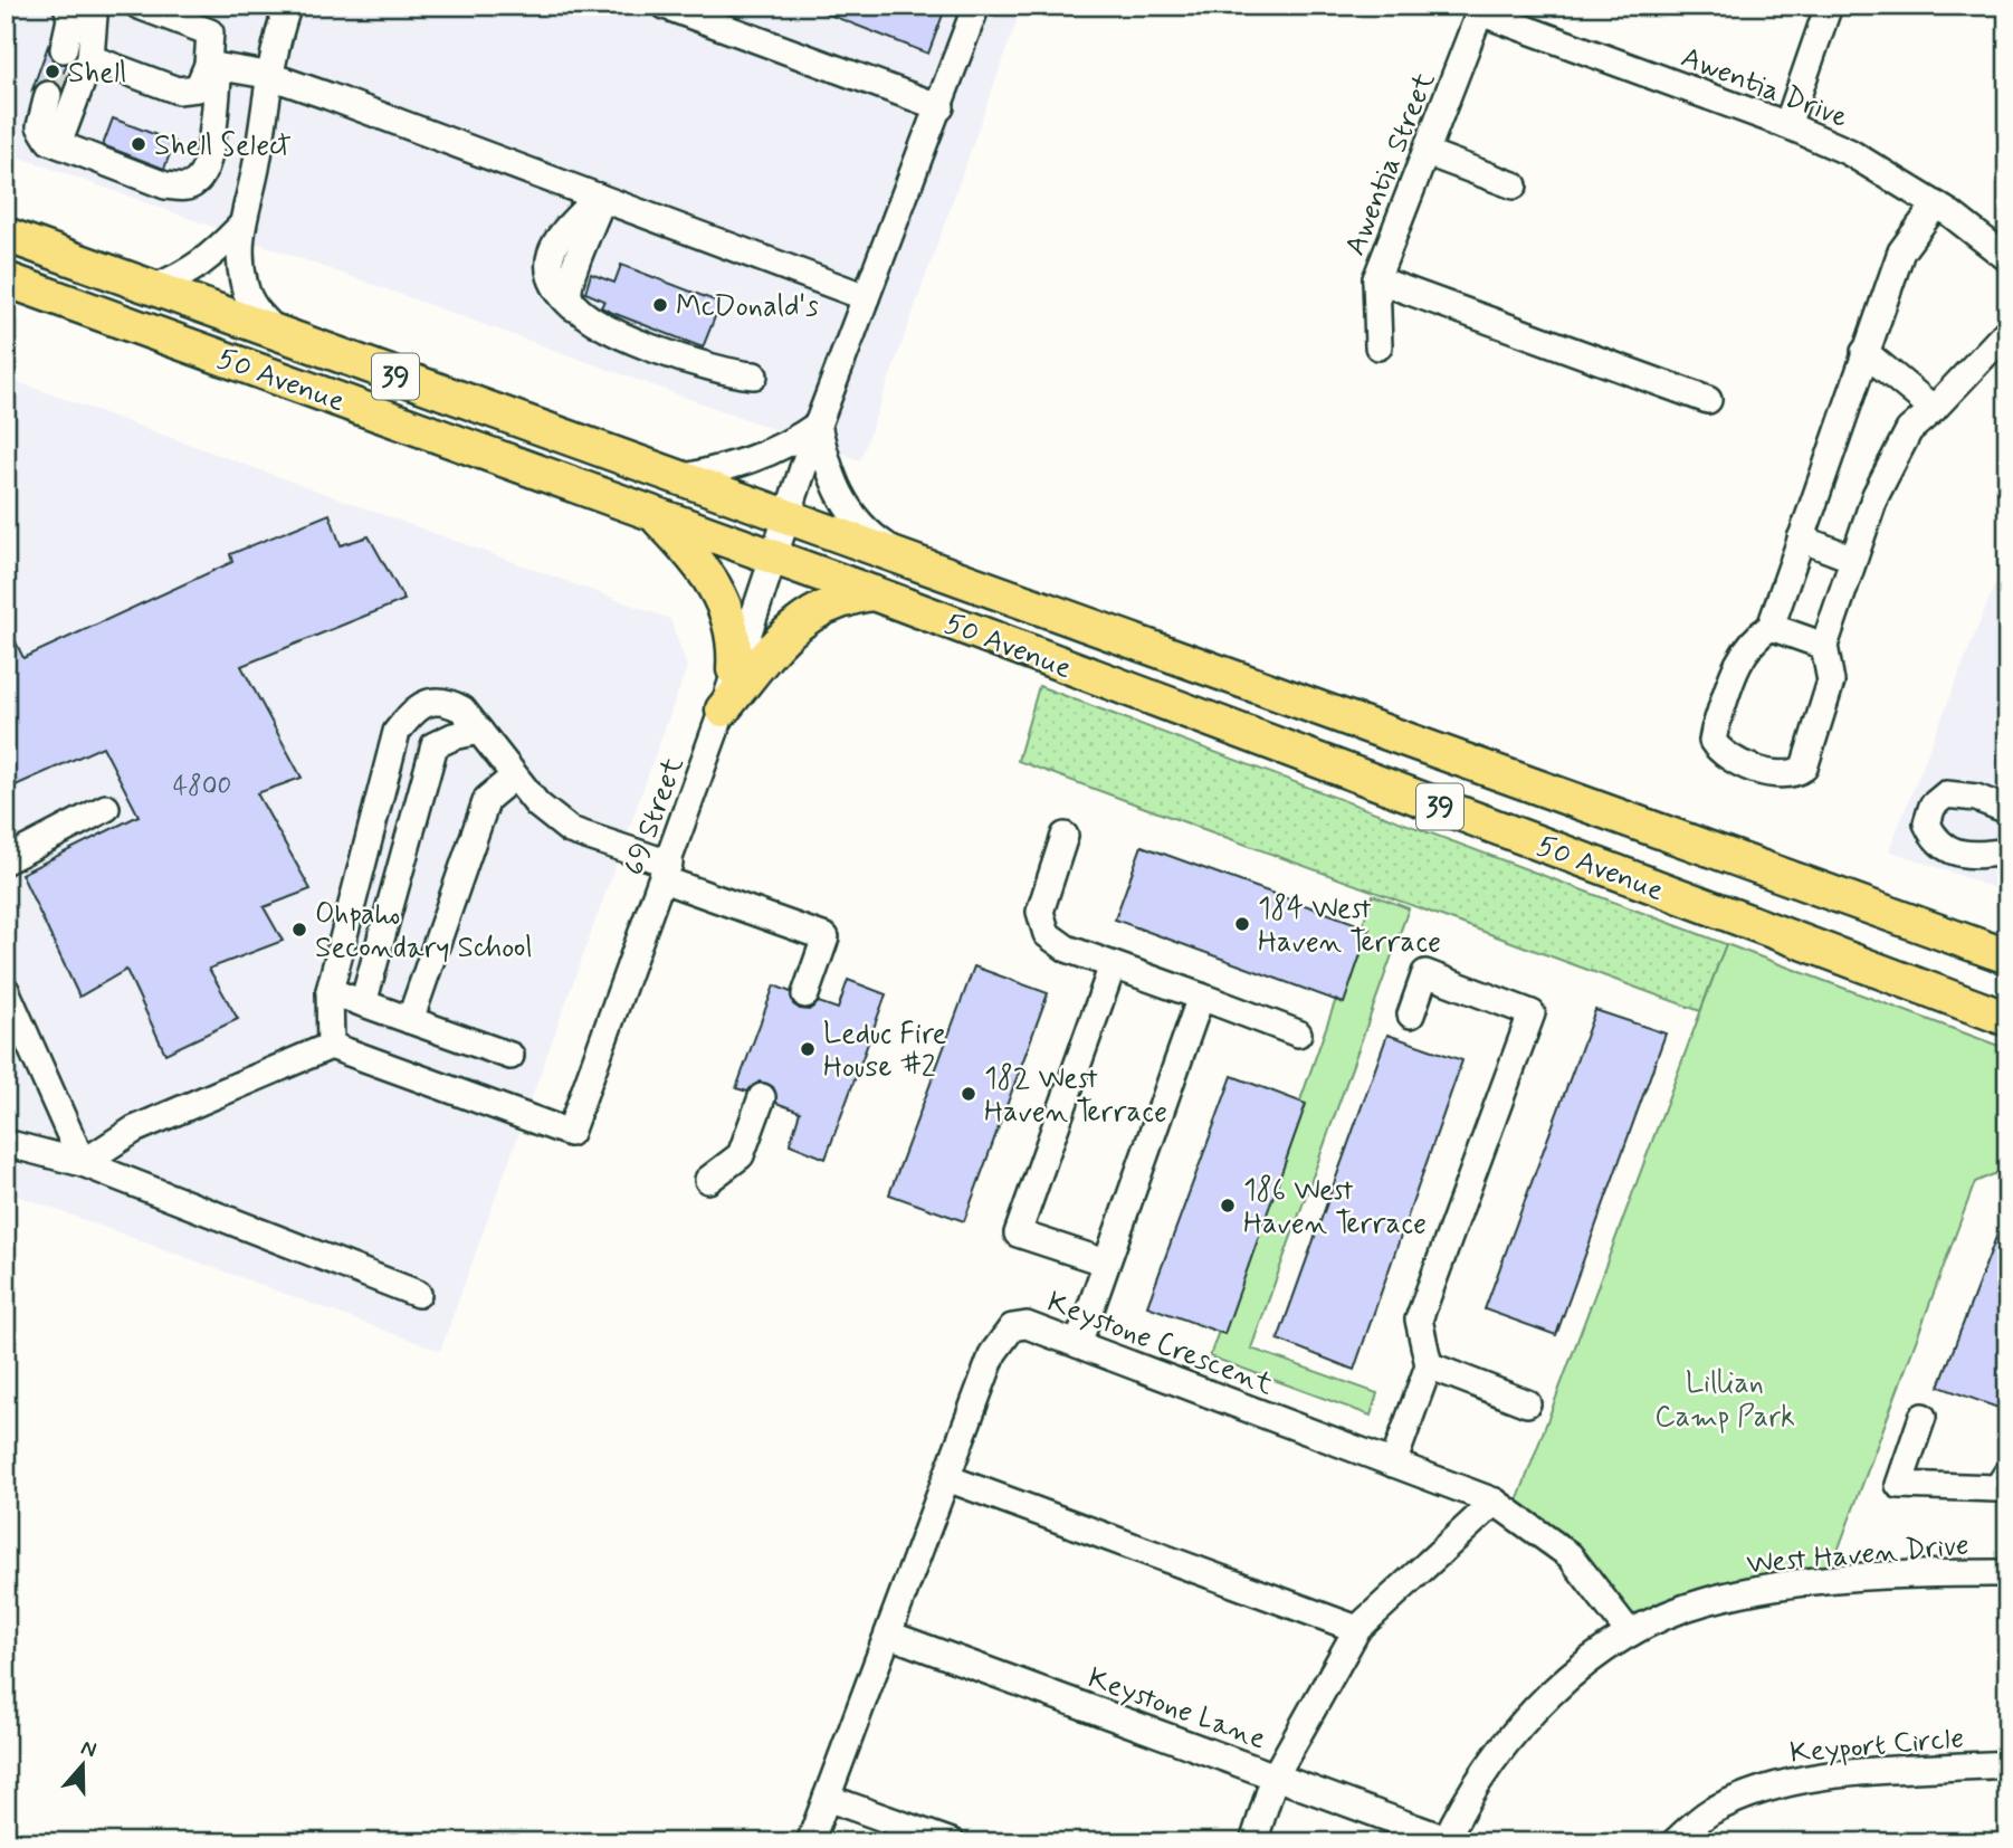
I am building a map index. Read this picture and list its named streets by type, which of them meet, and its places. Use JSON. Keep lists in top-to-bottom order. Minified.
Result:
{"streets":{"main road":["39","50 Avenue"],"street":["Awentia Drive","Awentia Street","69 Street","Keystone Crescent","West Haven Drive","Keystone Lane","Keyport Circle"]},"crossings":[["Awentia Drive","Awentia Street"],["50 Avenue","69 Street"],["Keystone Crescent","West Haven Drive"],["Keystone Crescent","Keystone Lane"],["West Haven Drive","Keystone Lane"]],"parks":["Lillian Camp Park"],"places":["Shell","Shell Select","McDonald's","184 West Haven Terrace","Ohpaho Secondary School","Leduc Fire House #2","182 West Haven Terrace","186 West Haven Terrace"],"house_numbers":["4800"],"north":"top"}
